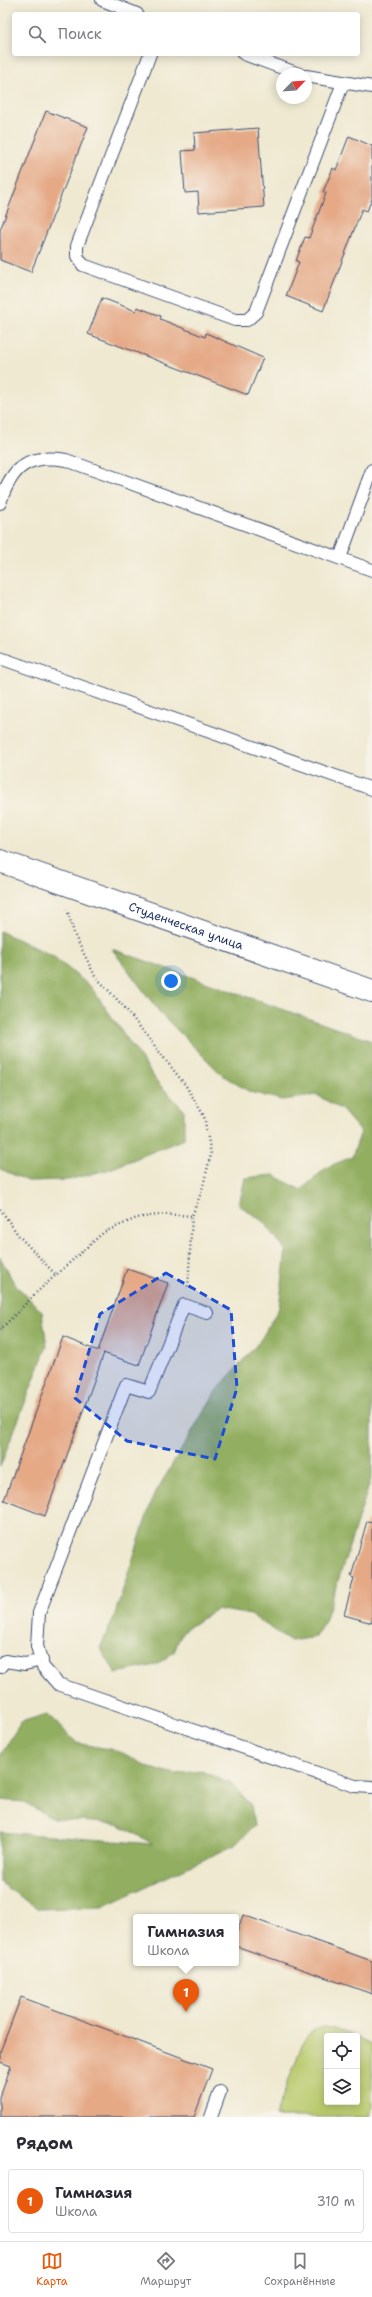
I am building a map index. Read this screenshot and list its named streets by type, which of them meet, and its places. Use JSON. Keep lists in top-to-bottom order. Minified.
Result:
{"streets":{"street":["Студенческая улица"]},"north":"top right","page":{"search":"Поиск","popup":["Гимназия","Школа"],"pins":"1","heading":"Рядом","list":[{"mark":"1","name":"Гимназия","note":"Школа","value":"310 m"}],"nav":["Карта","Маршрут","Сохранённые"]}}
